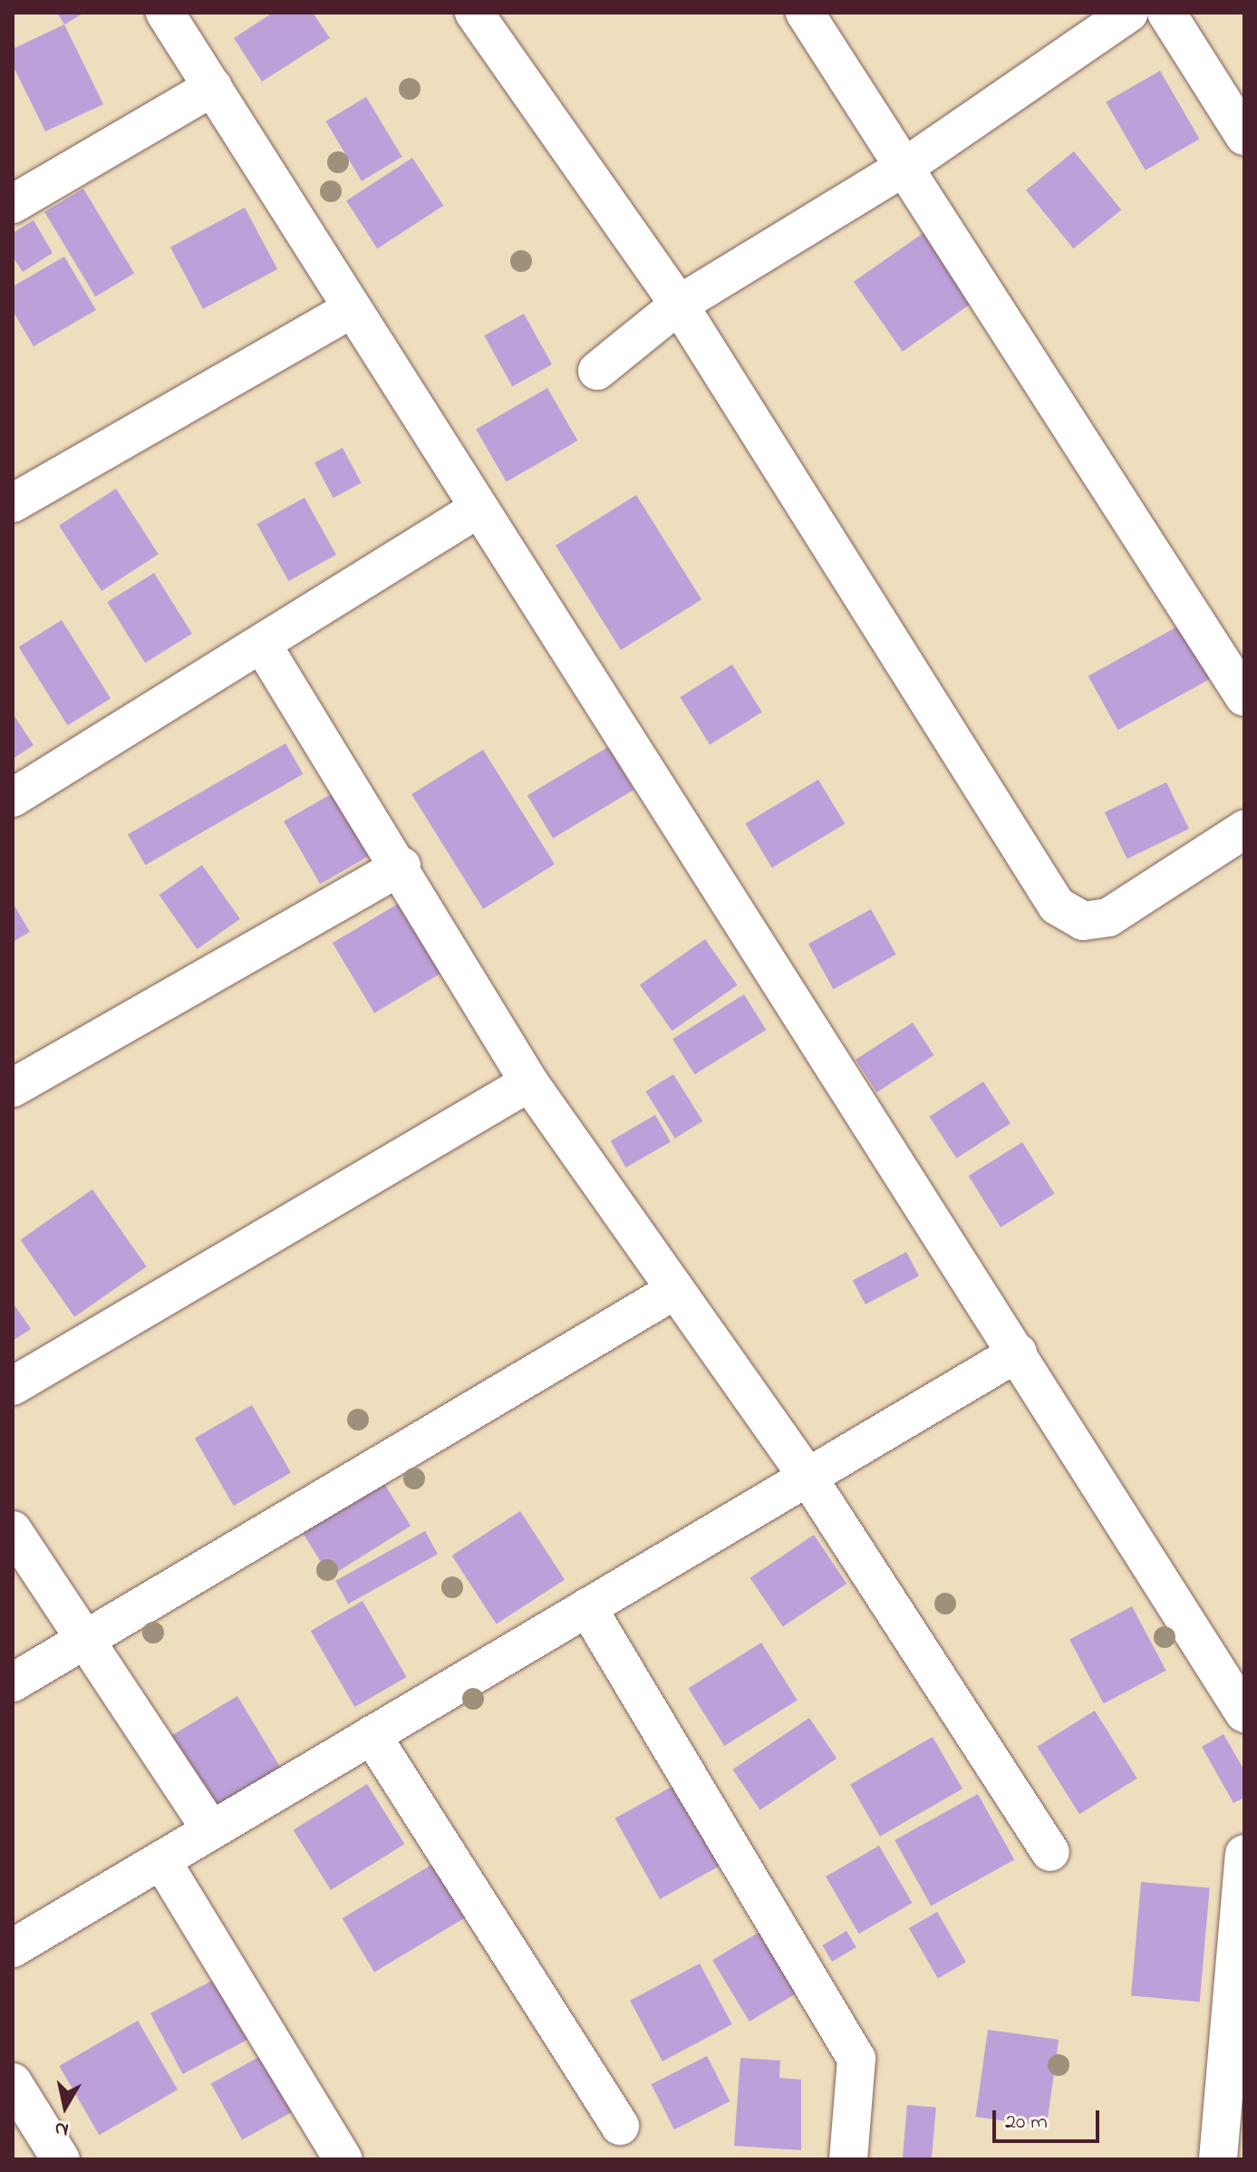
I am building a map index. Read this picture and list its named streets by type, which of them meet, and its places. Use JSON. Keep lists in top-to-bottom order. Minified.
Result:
{"scale_bar":"20 m","north":"bottom"}
